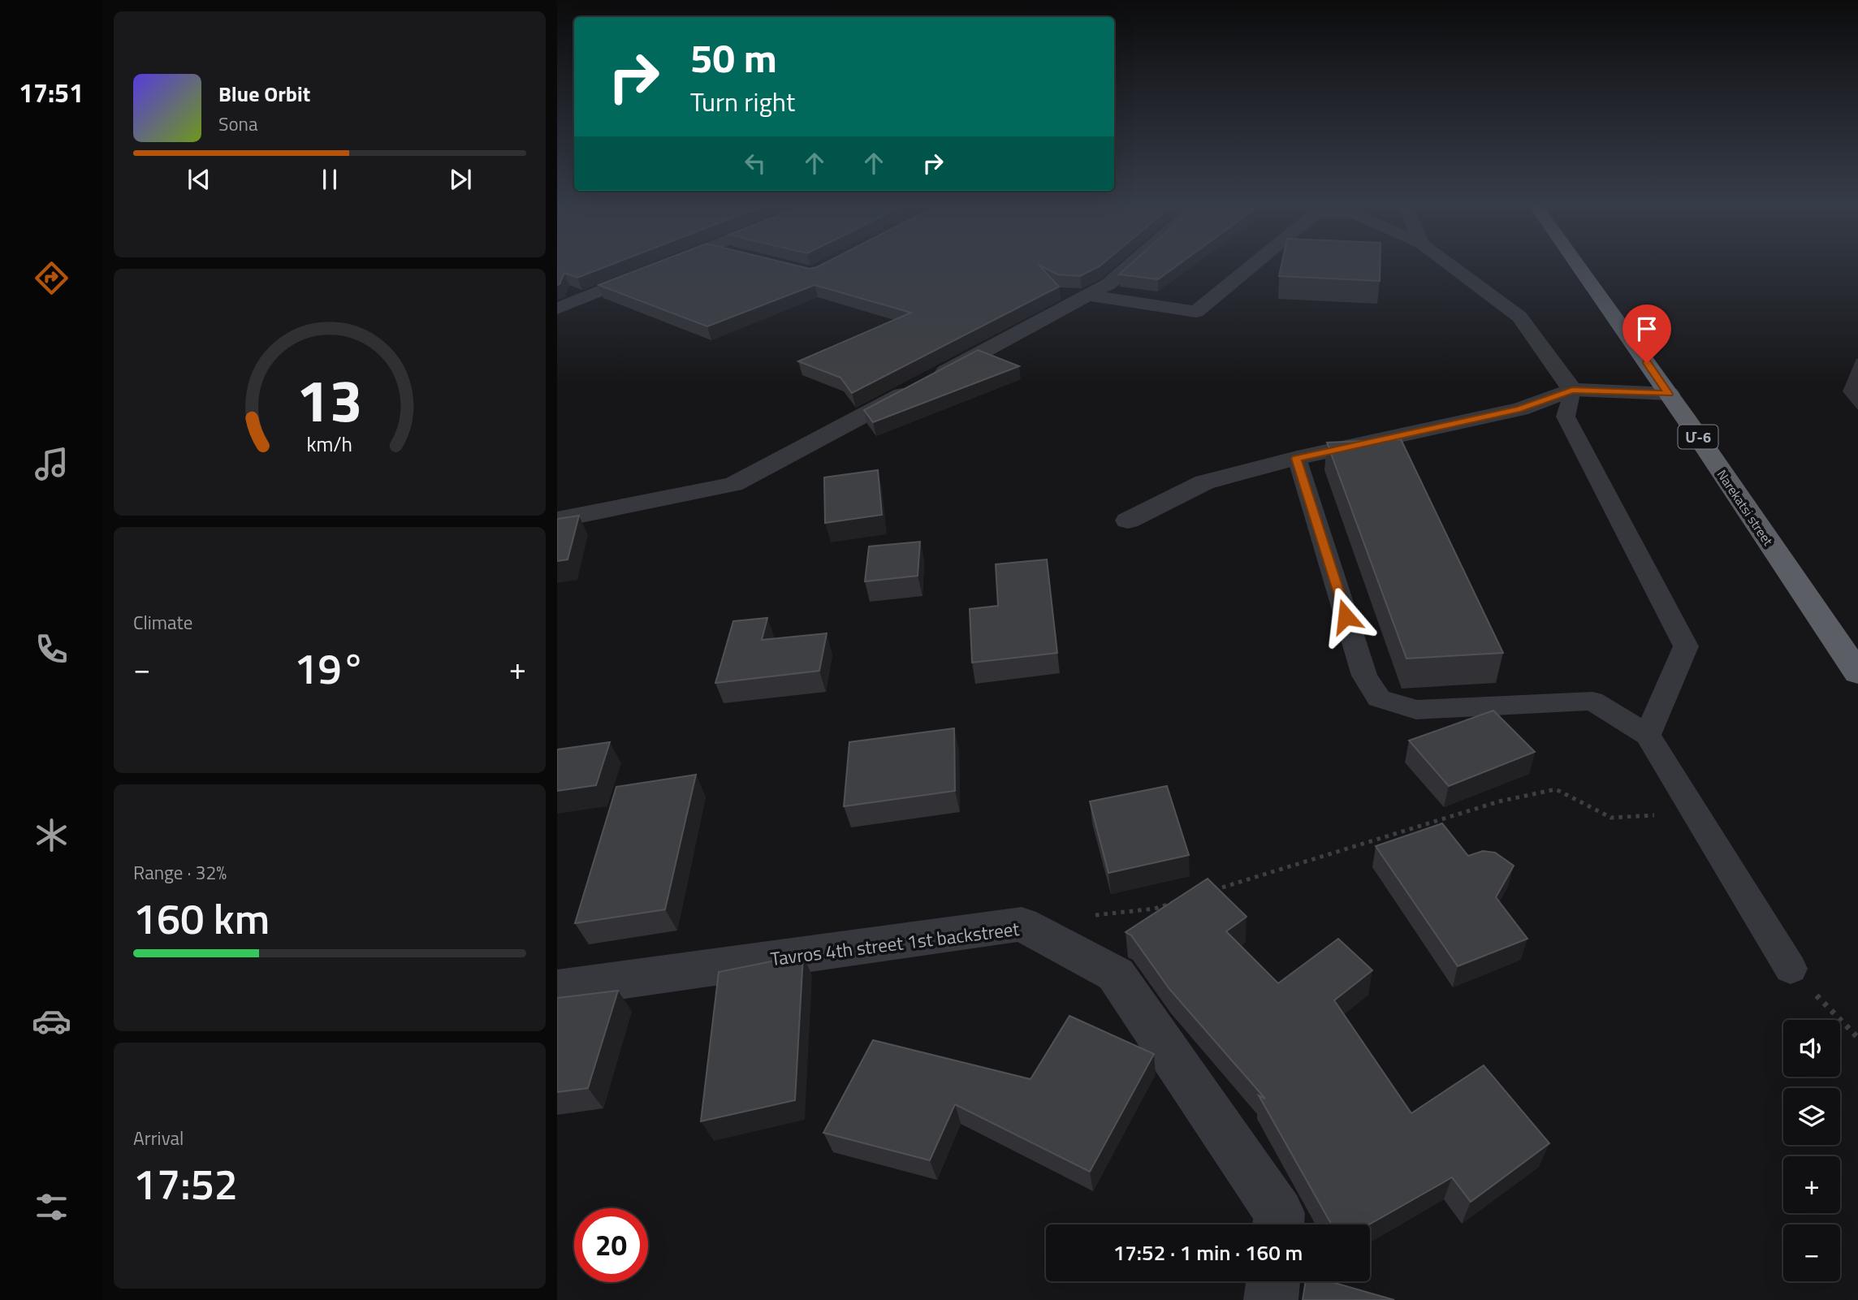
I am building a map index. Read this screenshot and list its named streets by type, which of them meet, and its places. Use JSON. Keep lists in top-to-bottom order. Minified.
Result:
{"streets":{"highway":["Մ-6","Narekatsi street"],"street":["Tavros 4th street 1st backstreet"]},"page":{"tabs":"17:51","turn":["50 m","Turn right"],"song":["Blue Orbit","Sona"],"tile":["Climate",["Range · 32%","160 km"],["Arrival","17:52"]],"heat":["−","19°","+"],"map_buttons":["+","−"],"limit":"20","trip":"17:52 · 1 min · 160 m","gauge":["13","km/h"]}}
